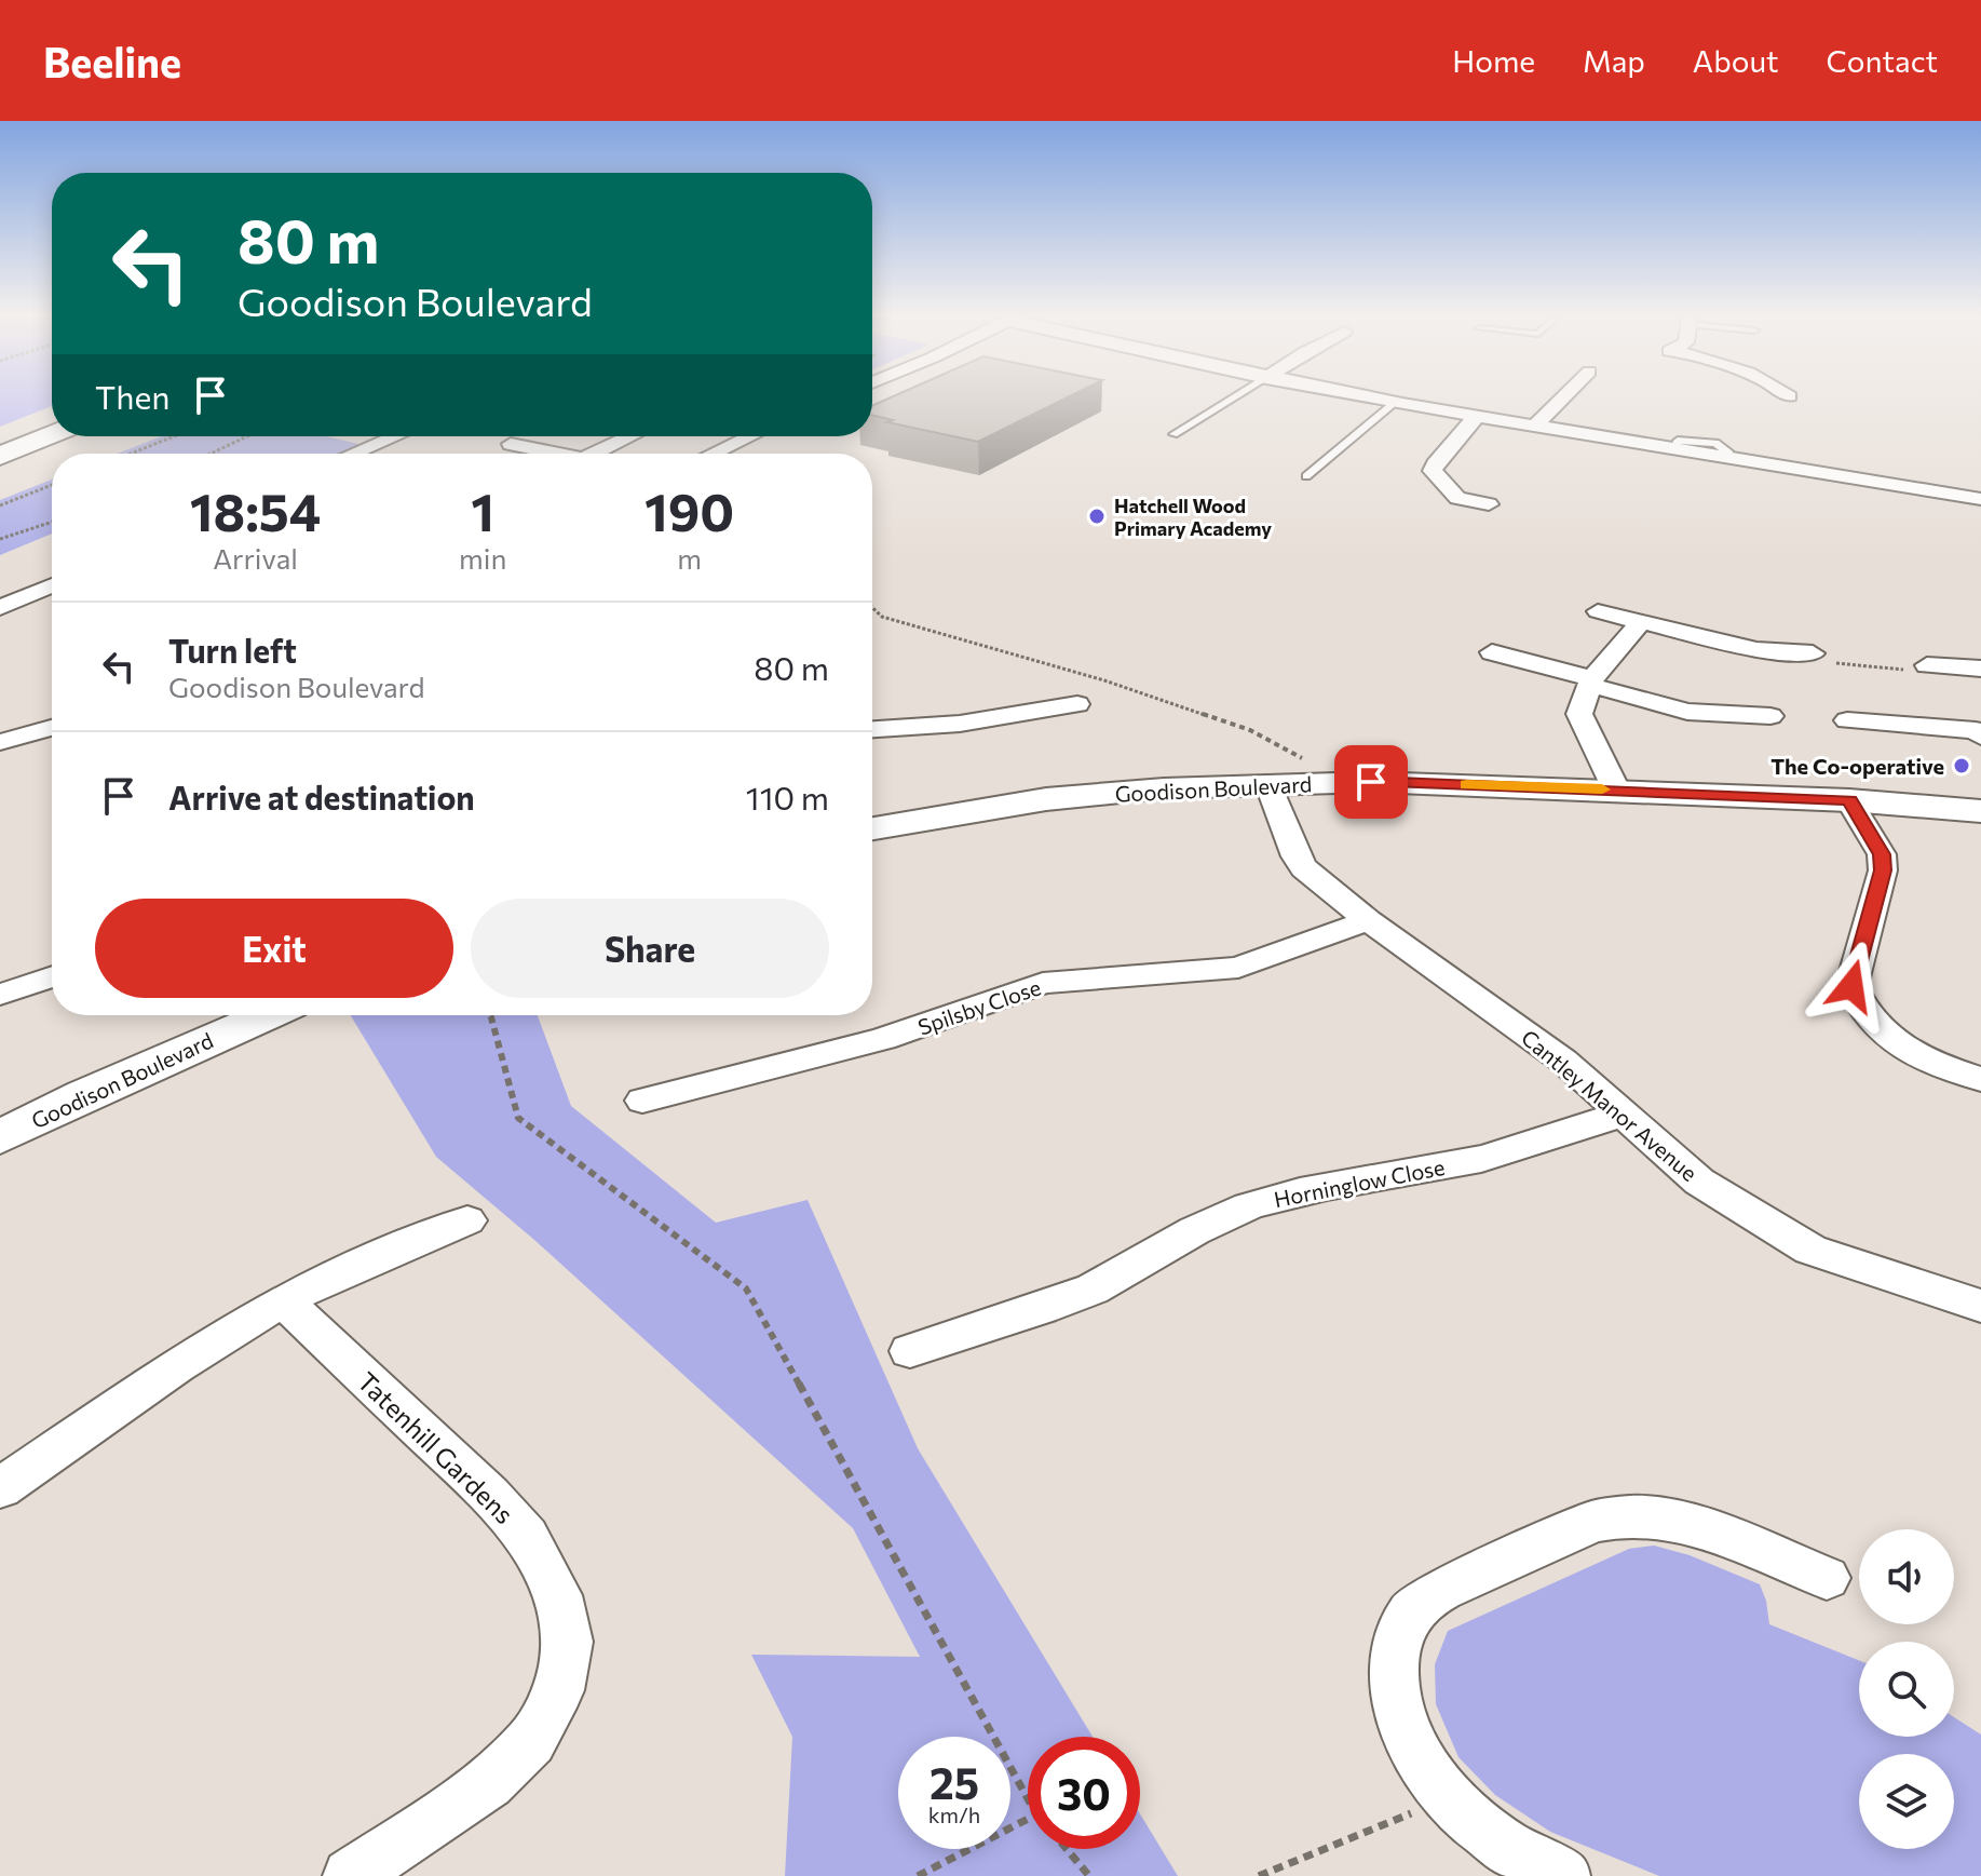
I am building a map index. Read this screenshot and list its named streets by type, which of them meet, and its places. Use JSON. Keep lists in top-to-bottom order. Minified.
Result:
{"streets":{"street":["Goodison Boulevard","Spilsby Close","Cantley Manor Avenue","Horninglow Close","Tatenhill Gardens"]},"crossings":[["Goodison Boulevard","Cantley Manor Avenue"],["Spilsby Close","Cantley Manor Avenue"],["Cantley Manor Avenue","Horninglow Close"]],"places":["Hatchell Wood Primary Academy","The Co-operative"],"page":{"header":"Beeline","nav":["Home","Map","About","Contact"],"turn":["80 m","Goodison Boulevard"],"then":"Then","eta":["18:54","Arrival","1","min","190","m"],"list":[{"name":"Turn left","note":"Goodison Boulevard","value":"80 m"},{"name":"Arrive at destination","value":"110 m"}],"buttons":["Exit","Share"],"speed":"25 km/h","limit":"30"}}
